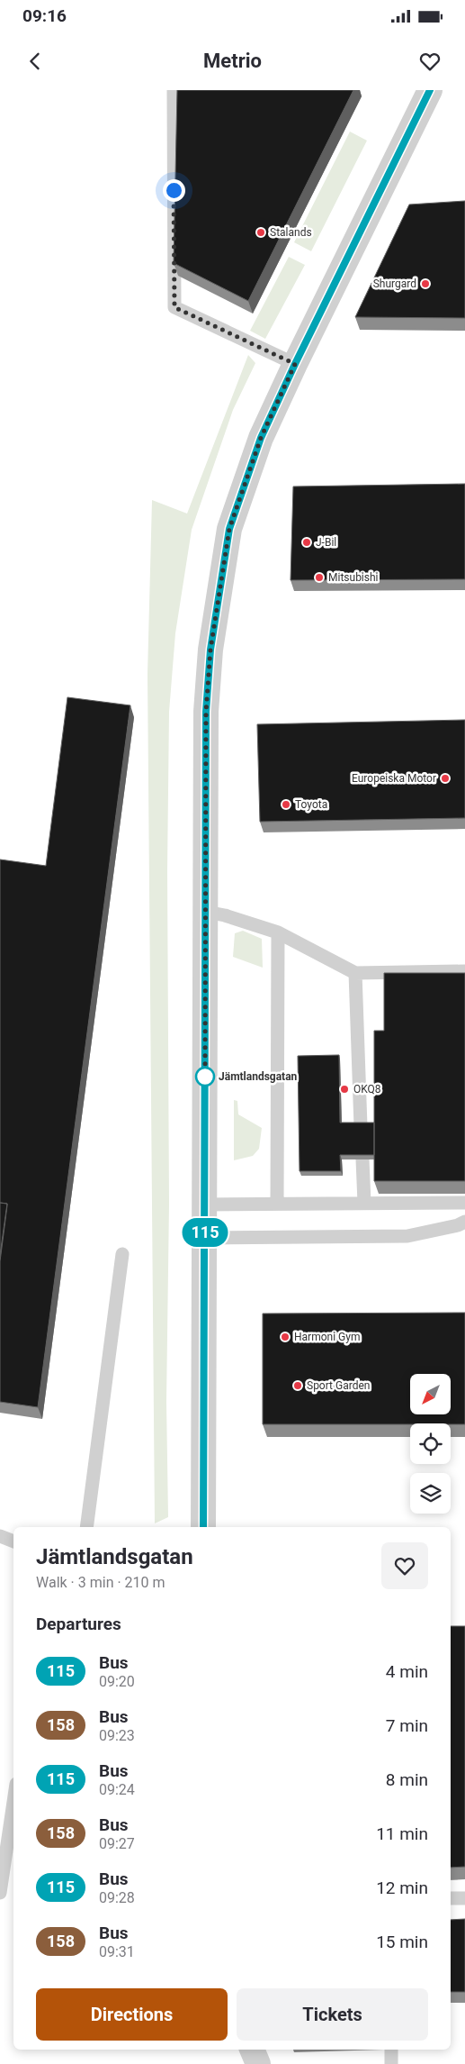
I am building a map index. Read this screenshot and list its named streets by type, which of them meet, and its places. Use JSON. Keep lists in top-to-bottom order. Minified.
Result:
{"places":["Stalands","Shurgard","J-Bil","Mitsubishi","Europeiska Motor","Toyota","Jämtlandsgatan","OKQ8","Harmoni Gym","Sport Garden"],"lines":["bus line 115"],"north":"bottom left","page":{"status":"09:16","header":"Metrio","on_map":"115","heading":[["Jämtlandsgatan","Walk · 3 min · 210 m"],"Departures"],"list":[{"mark":"115","name":"Bus","note":"09:20","value":"4 min"},{"mark":"158","name":"Bus","note":"09:23","value":"7 min"},{"mark":"115","name":"Bus","note":"09:24","value":"8 min"},{"mark":"158","name":"Bus","note":"09:27","value":"11 min"},{"mark":"115","name":"Bus","note":"09:28","value":"12 min"},{"mark":"158","name":"Bus","note":"09:31","value":"15 min"}],"buttons":["Directions","Tickets"]}}
